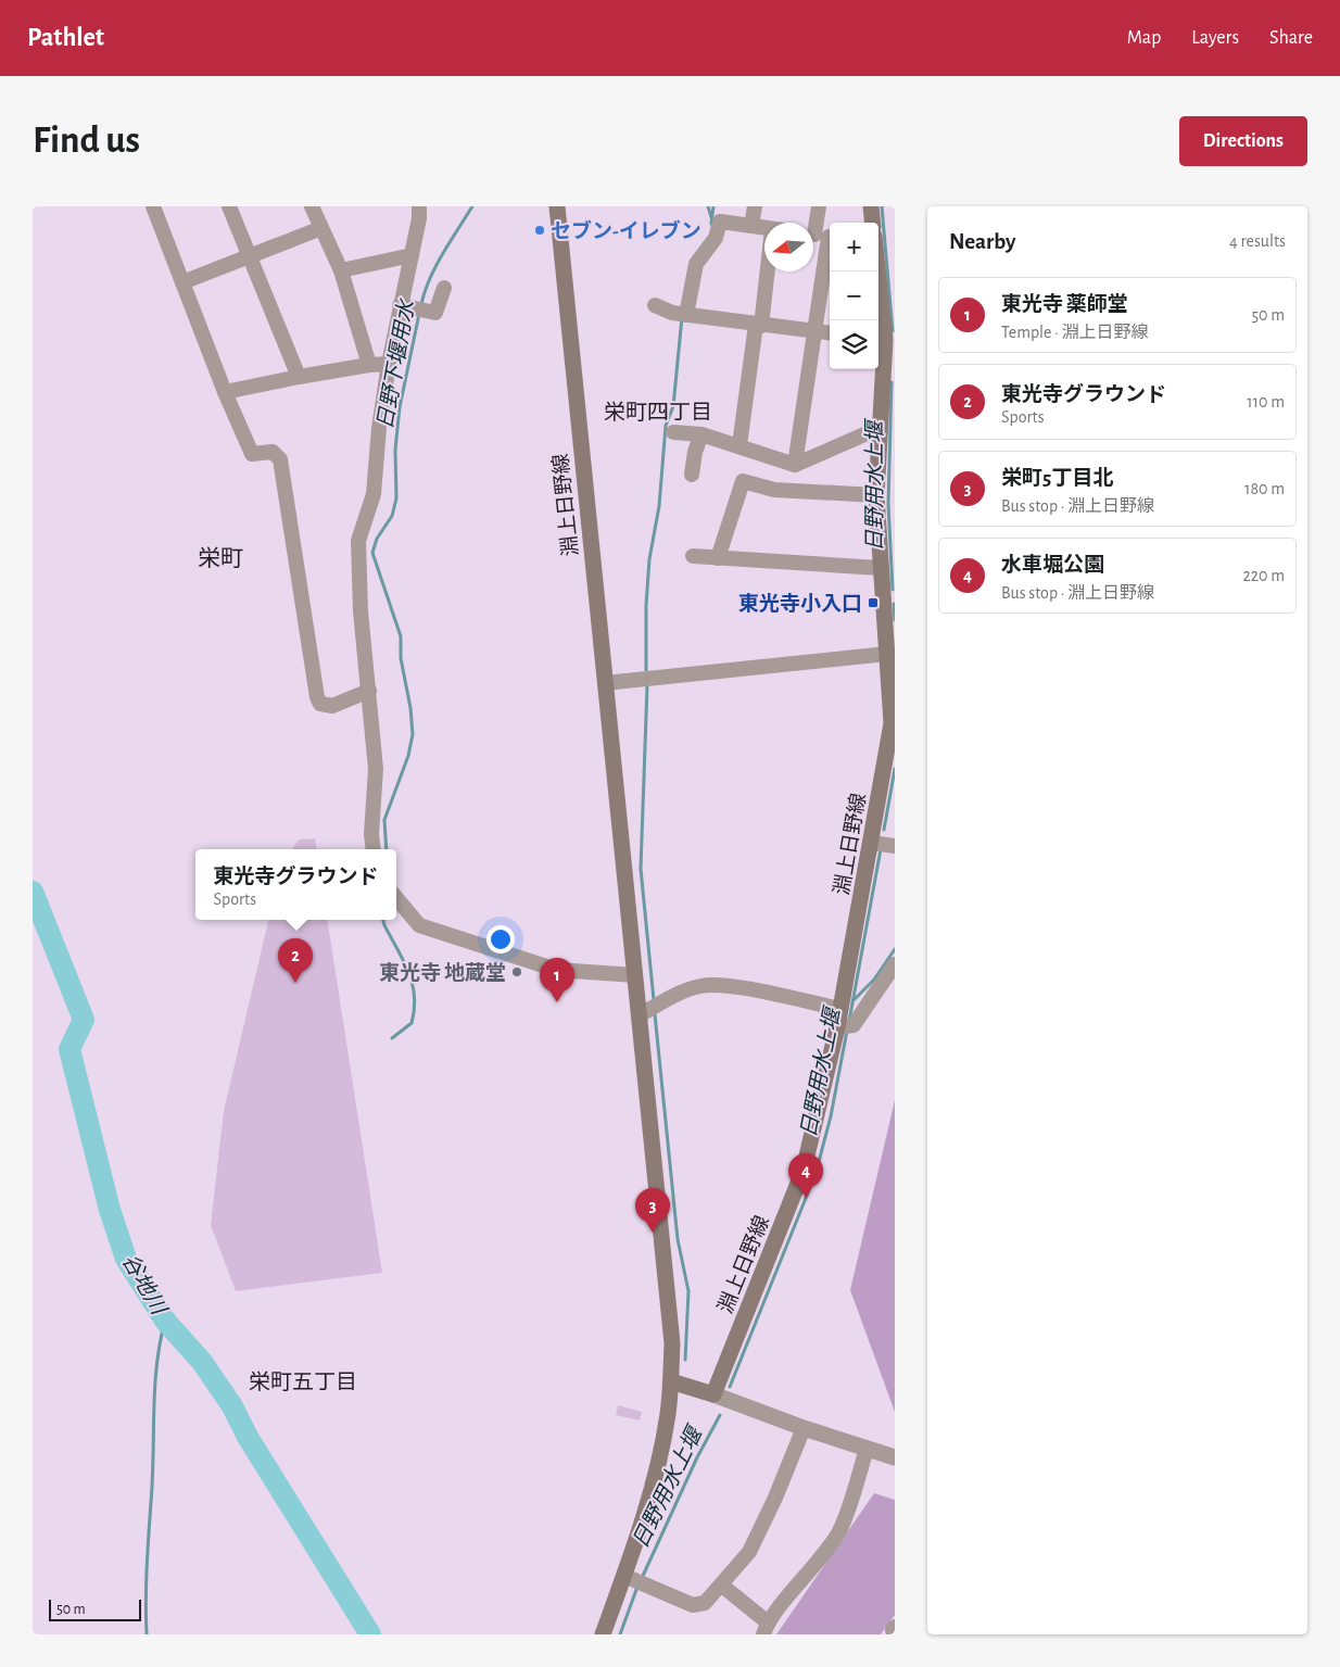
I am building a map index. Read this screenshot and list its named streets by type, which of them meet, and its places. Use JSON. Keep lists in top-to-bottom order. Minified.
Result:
{"streets":{"main road":["淵上日野線"]},"districts":["栄町四丁目","栄町","栄町五丁目"],"water":["日野下堰用水","日野用水上堰","谷地川"],"places":{"other":["セブン-イレブン","東光寺 地蔵堂"],"transit":["東光寺小入口"]},"scale_bar":"50 m","north":"left","page":{"header":"Pathlet","nav":["Map","Layers","Share"],"buttons":"Directions","title":"Find us","heading":["Nearby","4 results"],"map_buttons":["+","−"],"list":[{"mark":"1","name":"東光寺 薬師堂","note":"Temple · 淵上日野線","value":"50 m"},{"mark":"2","name":"東光寺グラウンド","note":"Sports","value":"110 m"},{"mark":"3","name":"栄町5丁目北","note":"Bus stop · 淵上日野線","value":"180 m"},{"mark":"4","name":"水車堀公園","note":"Bus stop · 淵上日野線","value":"220 m"}],"popup":["東光寺グラウンド","Sports"],"pins":["2","1","4","3"],"scale":"50 m"}}
